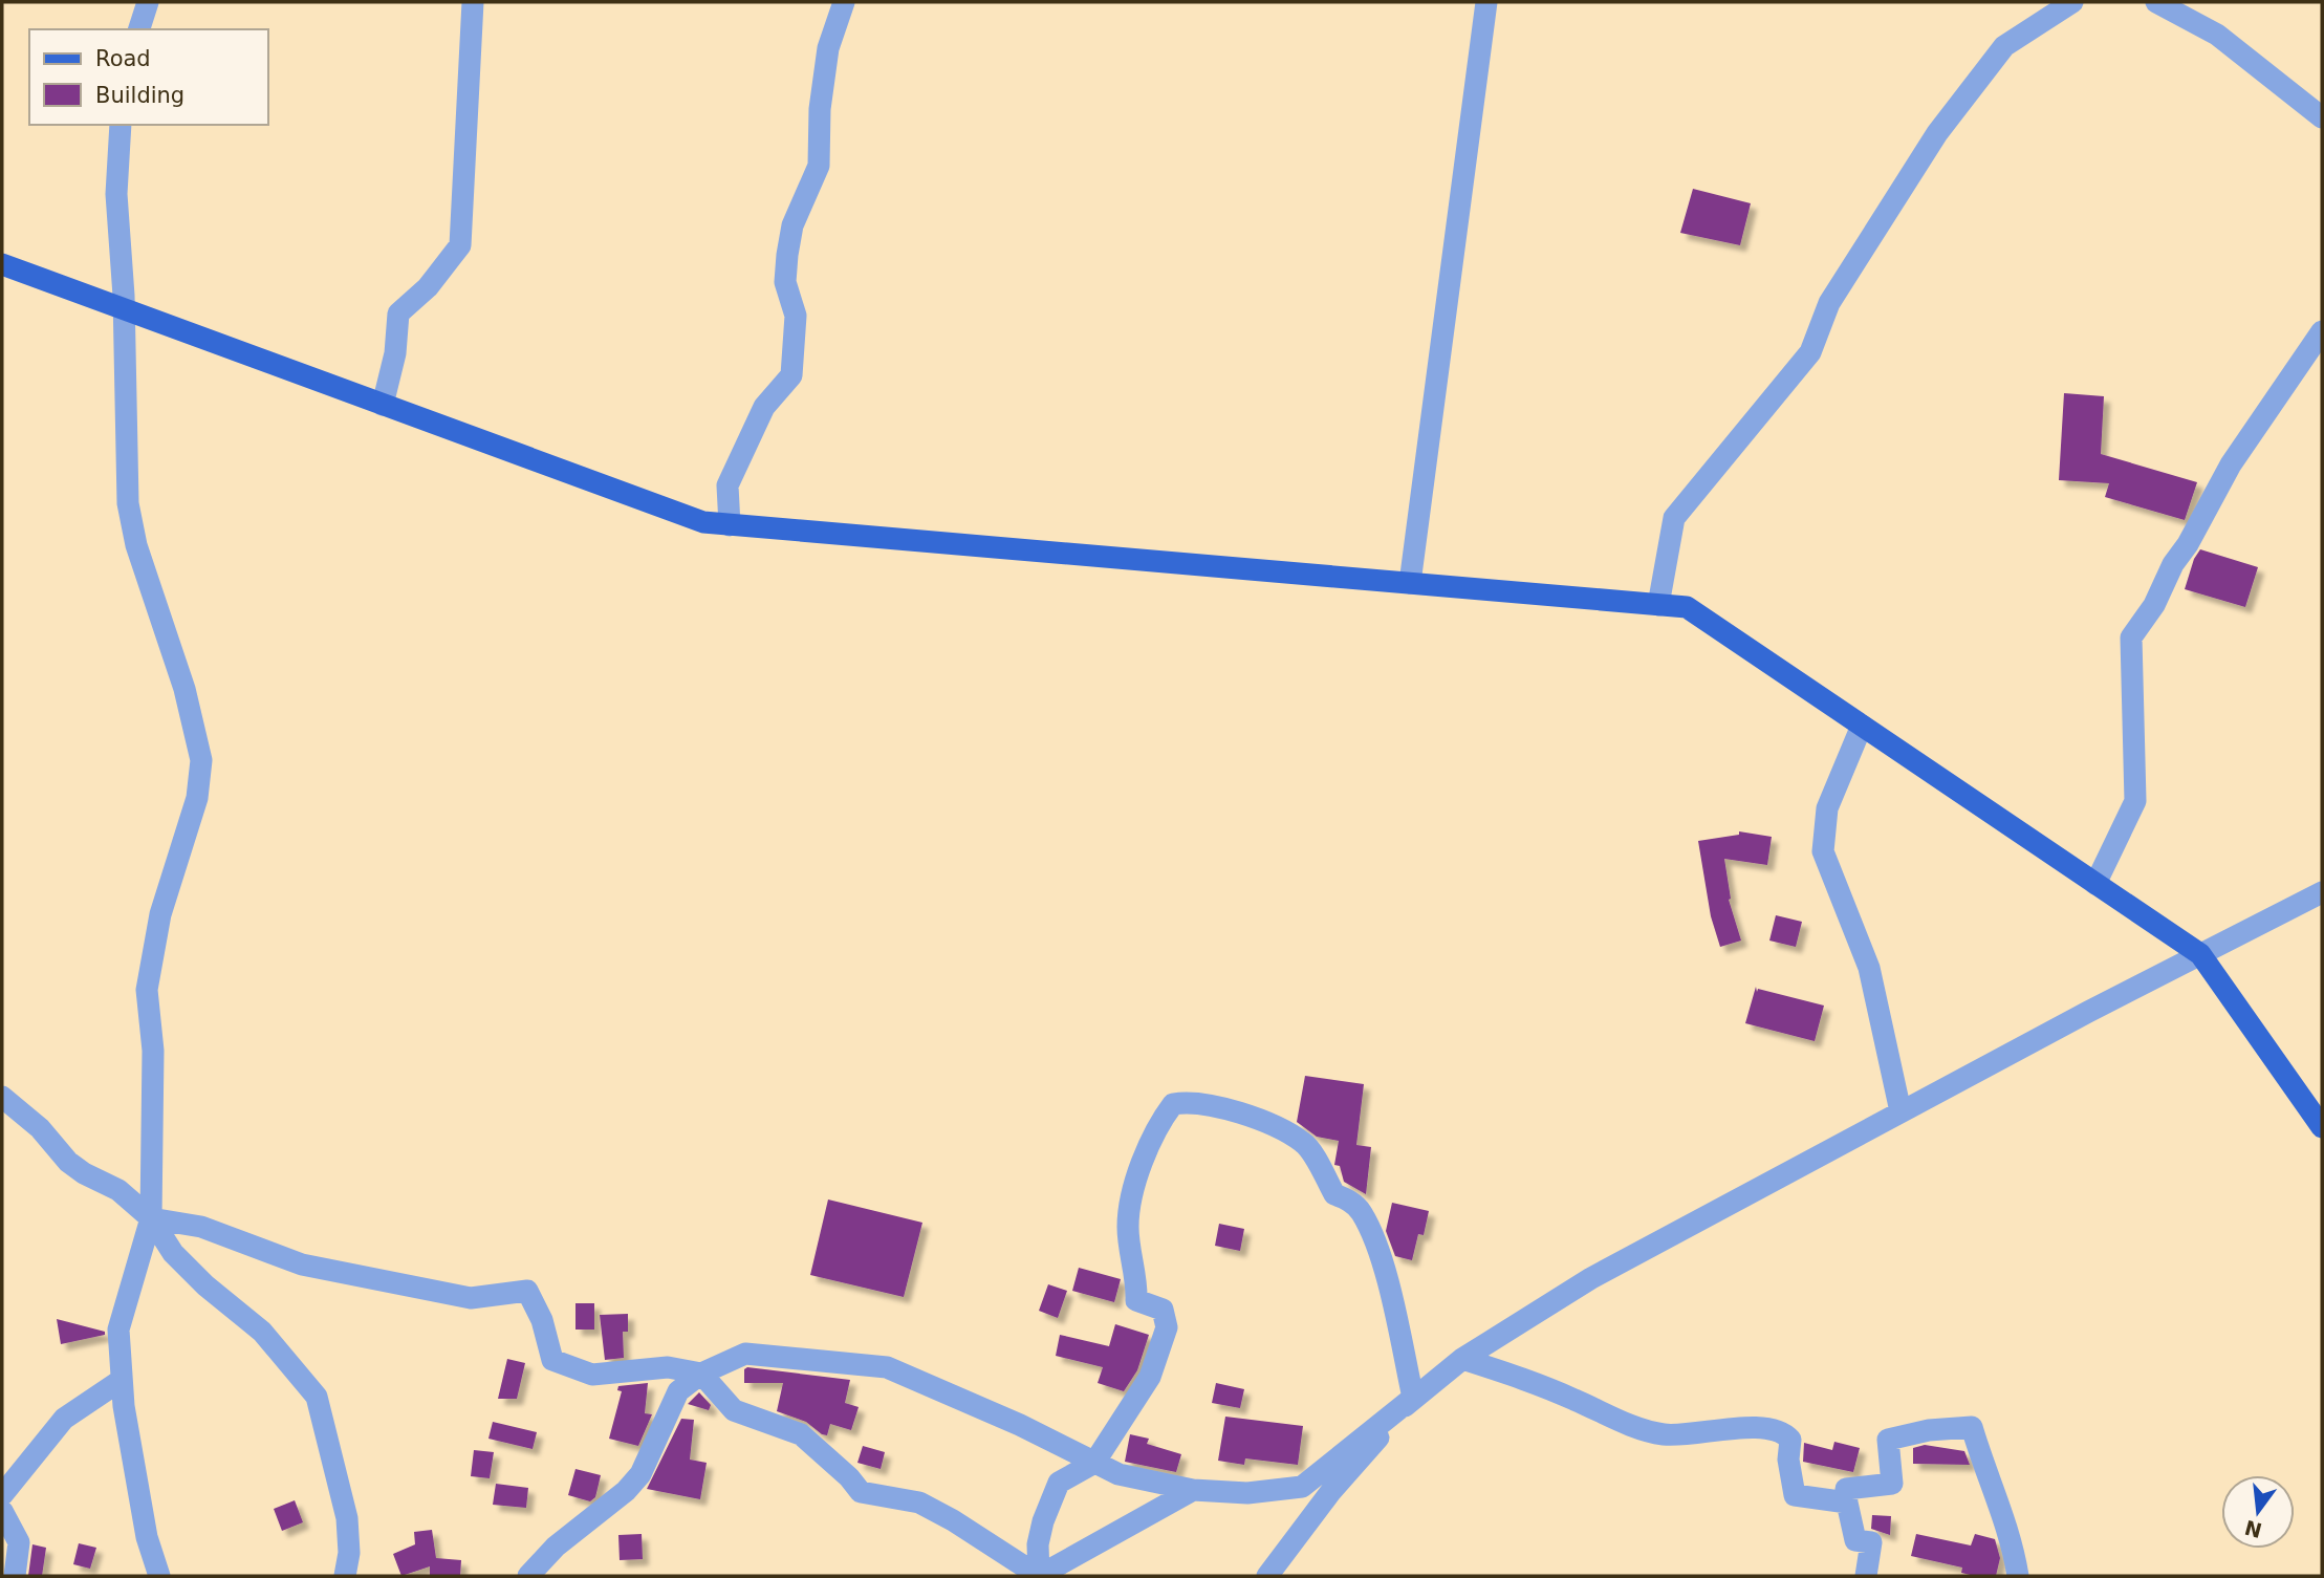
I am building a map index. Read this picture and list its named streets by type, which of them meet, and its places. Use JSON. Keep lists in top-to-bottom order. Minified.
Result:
{"legend":["Road","Building"],"north":"bottom"}
